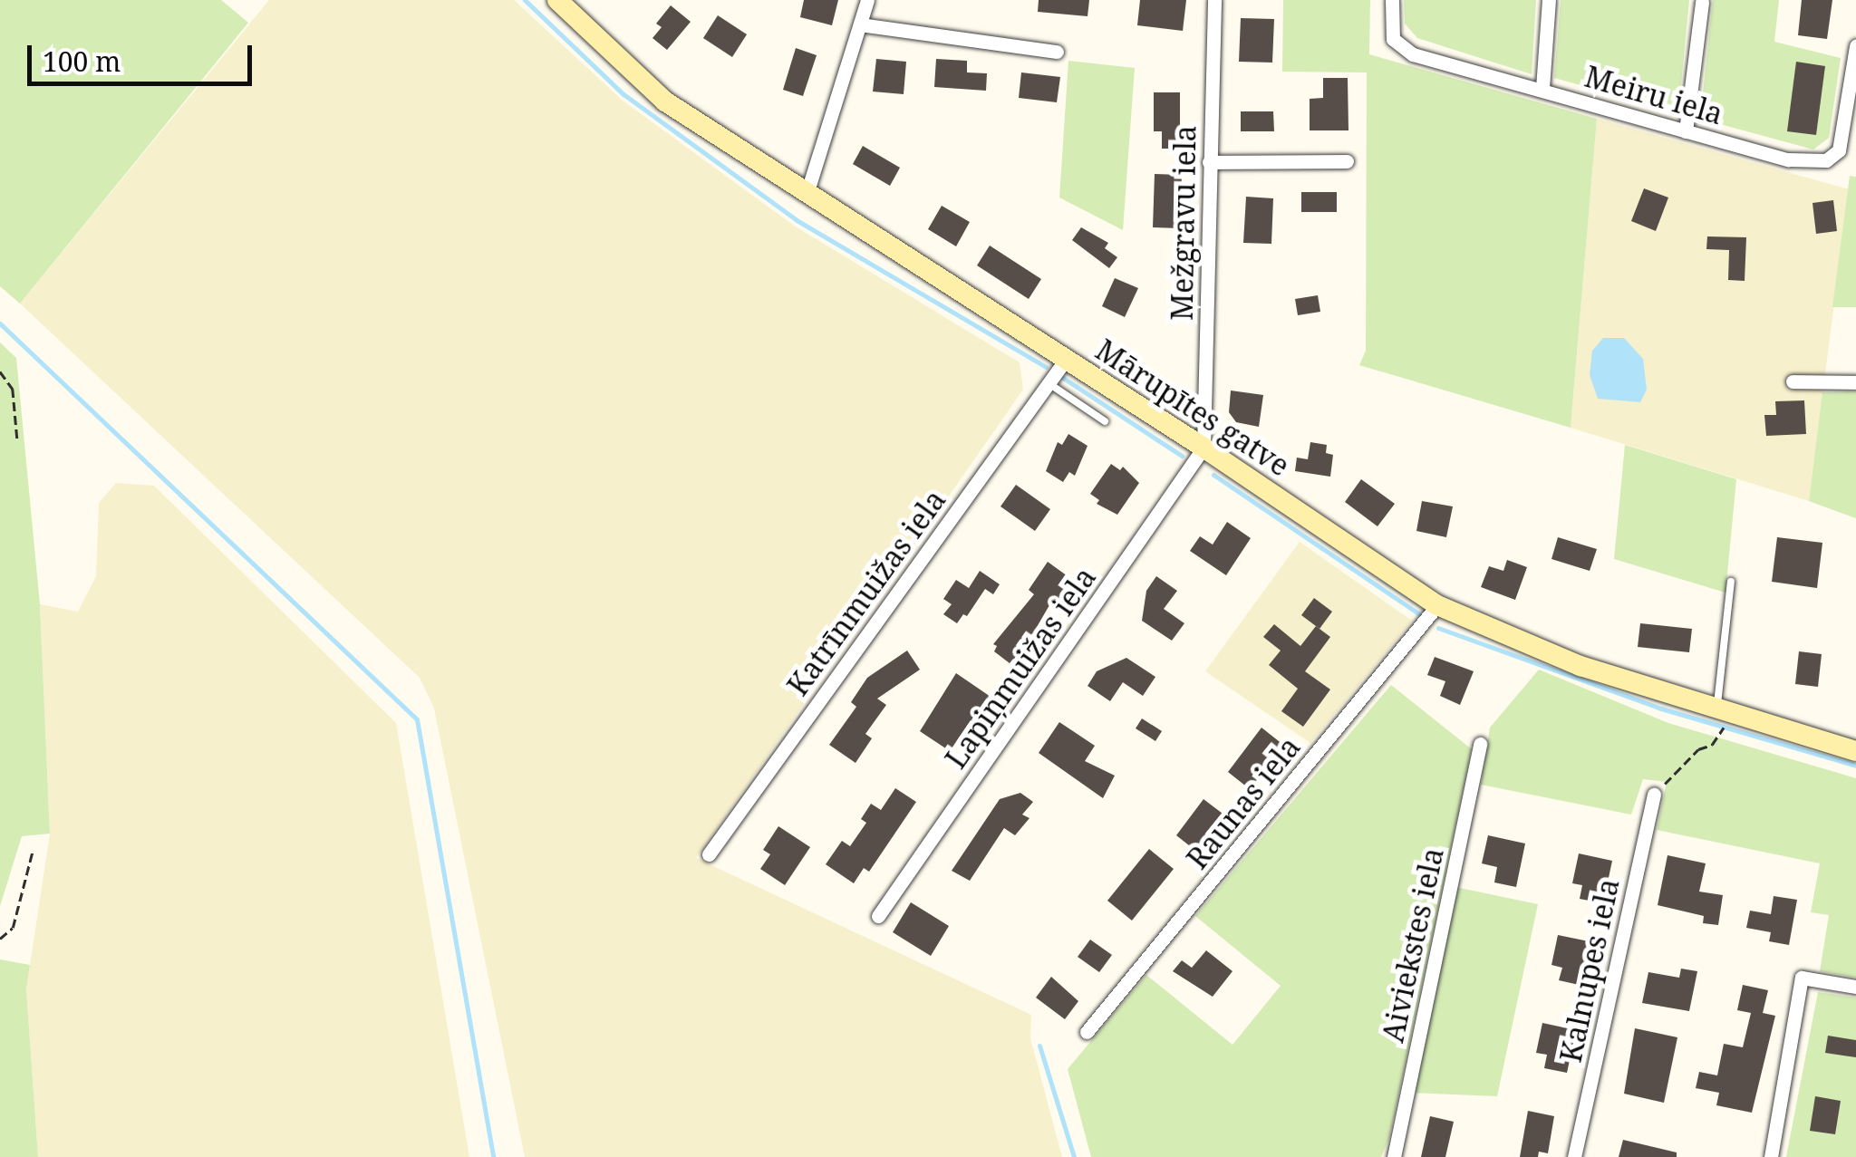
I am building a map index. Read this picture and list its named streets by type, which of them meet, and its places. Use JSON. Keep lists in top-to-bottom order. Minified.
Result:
{"streets":{"street":["Meiru iela","Mežgravu iela","Mārupītes gatve","Katrīnmuižas iela","Lapiņmuižas iela","Raunas iela","Aiviekstes iela","Kalnupes iela"]},"crossings":[["Mežgravu iela","Mārupītes gatve"],["Mežgravu iela","Lapiņmuižas iela"],["Mārupītes gatve","Katrīnmuižas iela"],["Mārupītes gatve","Lapiņmuižas iela"],["Mārupītes gatve","Raunas iela"]],"scale_bar":"100 m"}
